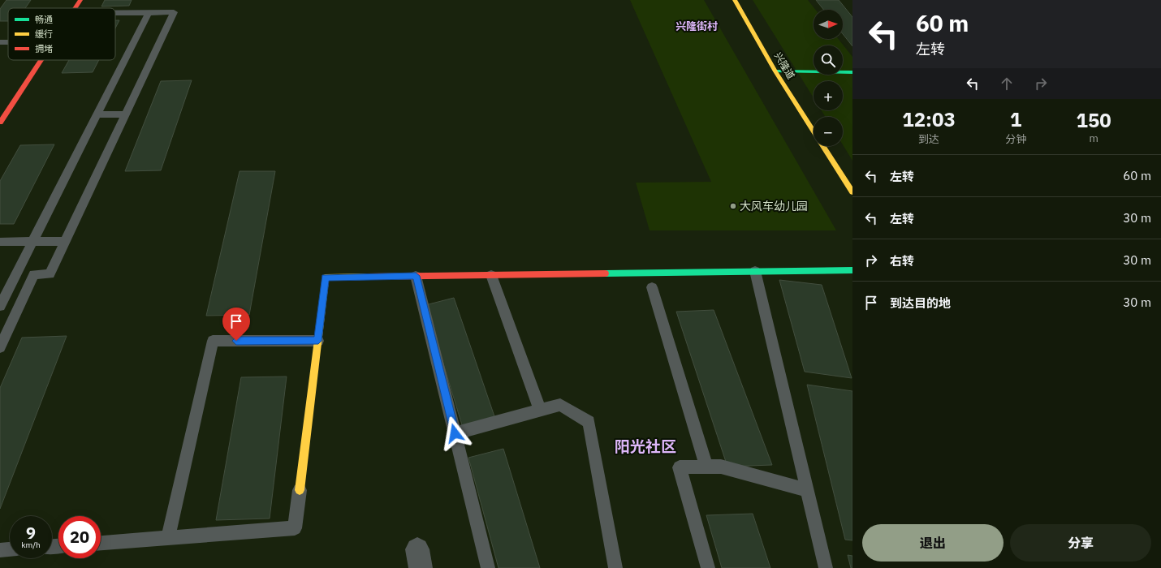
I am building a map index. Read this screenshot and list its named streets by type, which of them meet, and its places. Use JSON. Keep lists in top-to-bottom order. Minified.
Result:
{"streets":{"street":["兴隆道"]},"districts":["兴隆街村","阳光社区"],"places":["大风车幼儿园"],"legend":["畅通","缓行","拥堵"],"north":"right","page":{"turn":["60 m","左转"],"map_buttons":["+","−"],"eta":["12:03","到达","1","分钟","150","m"],"list":[{"name":"左转","value":"60 m"},{"name":"左转","value":"30 m"},{"name":"右转","value":"30 m"},{"name":"到达目的地","value":"30 m"}],"speed":"9 km/h","limit":"20","buttons":["退出","分享"]}}
